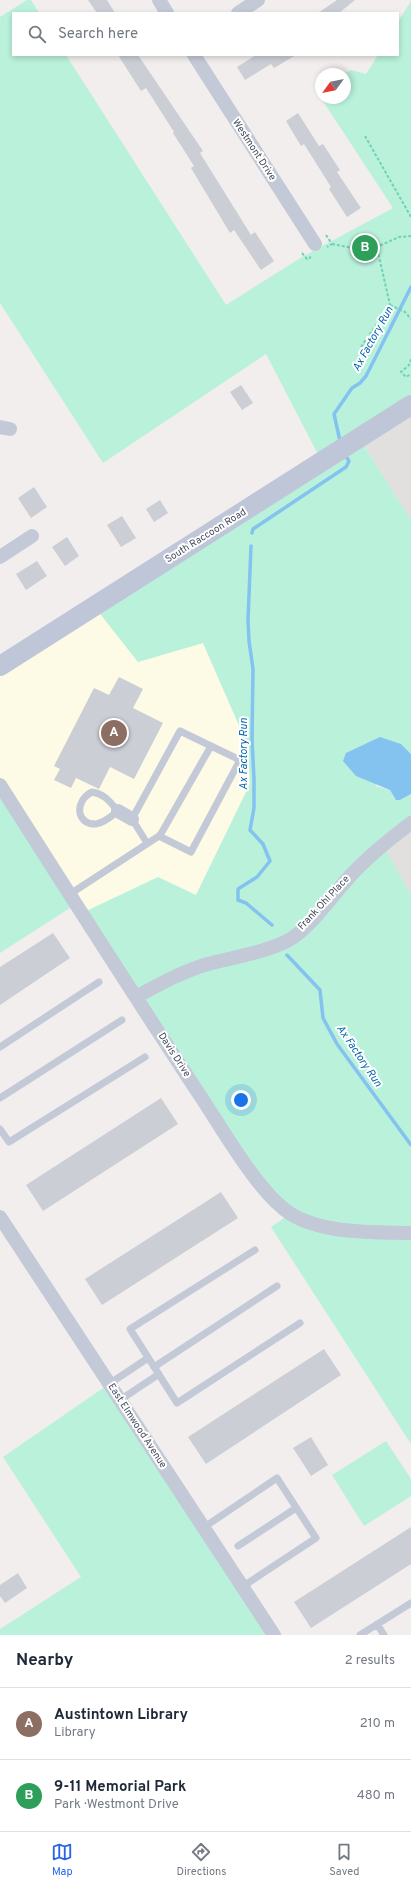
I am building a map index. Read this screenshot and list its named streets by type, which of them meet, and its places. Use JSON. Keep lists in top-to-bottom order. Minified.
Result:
{"streets":{"street":["Westmont Drive","South Raccoon Road","Frank Ohl Place","Davis Drive","East Elmwood Avenue"]},"crossings":[["Frank Ohl Place","Davis Drive"]],"water":["Ax Factory Run"],"north":"bottom left","page":{"search":"Search here","pins":["B","A"],"heading":["Nearby","2 results"],"list":[{"mark":"A","name":"Austintown Library","note":"Library","value":"210 m"},{"mark":"B","name":"9-11 Memorial Park","note":"Park · Westmont Drive","value":"480 m"}],"nav":["Map","Directions","Saved"]}}
